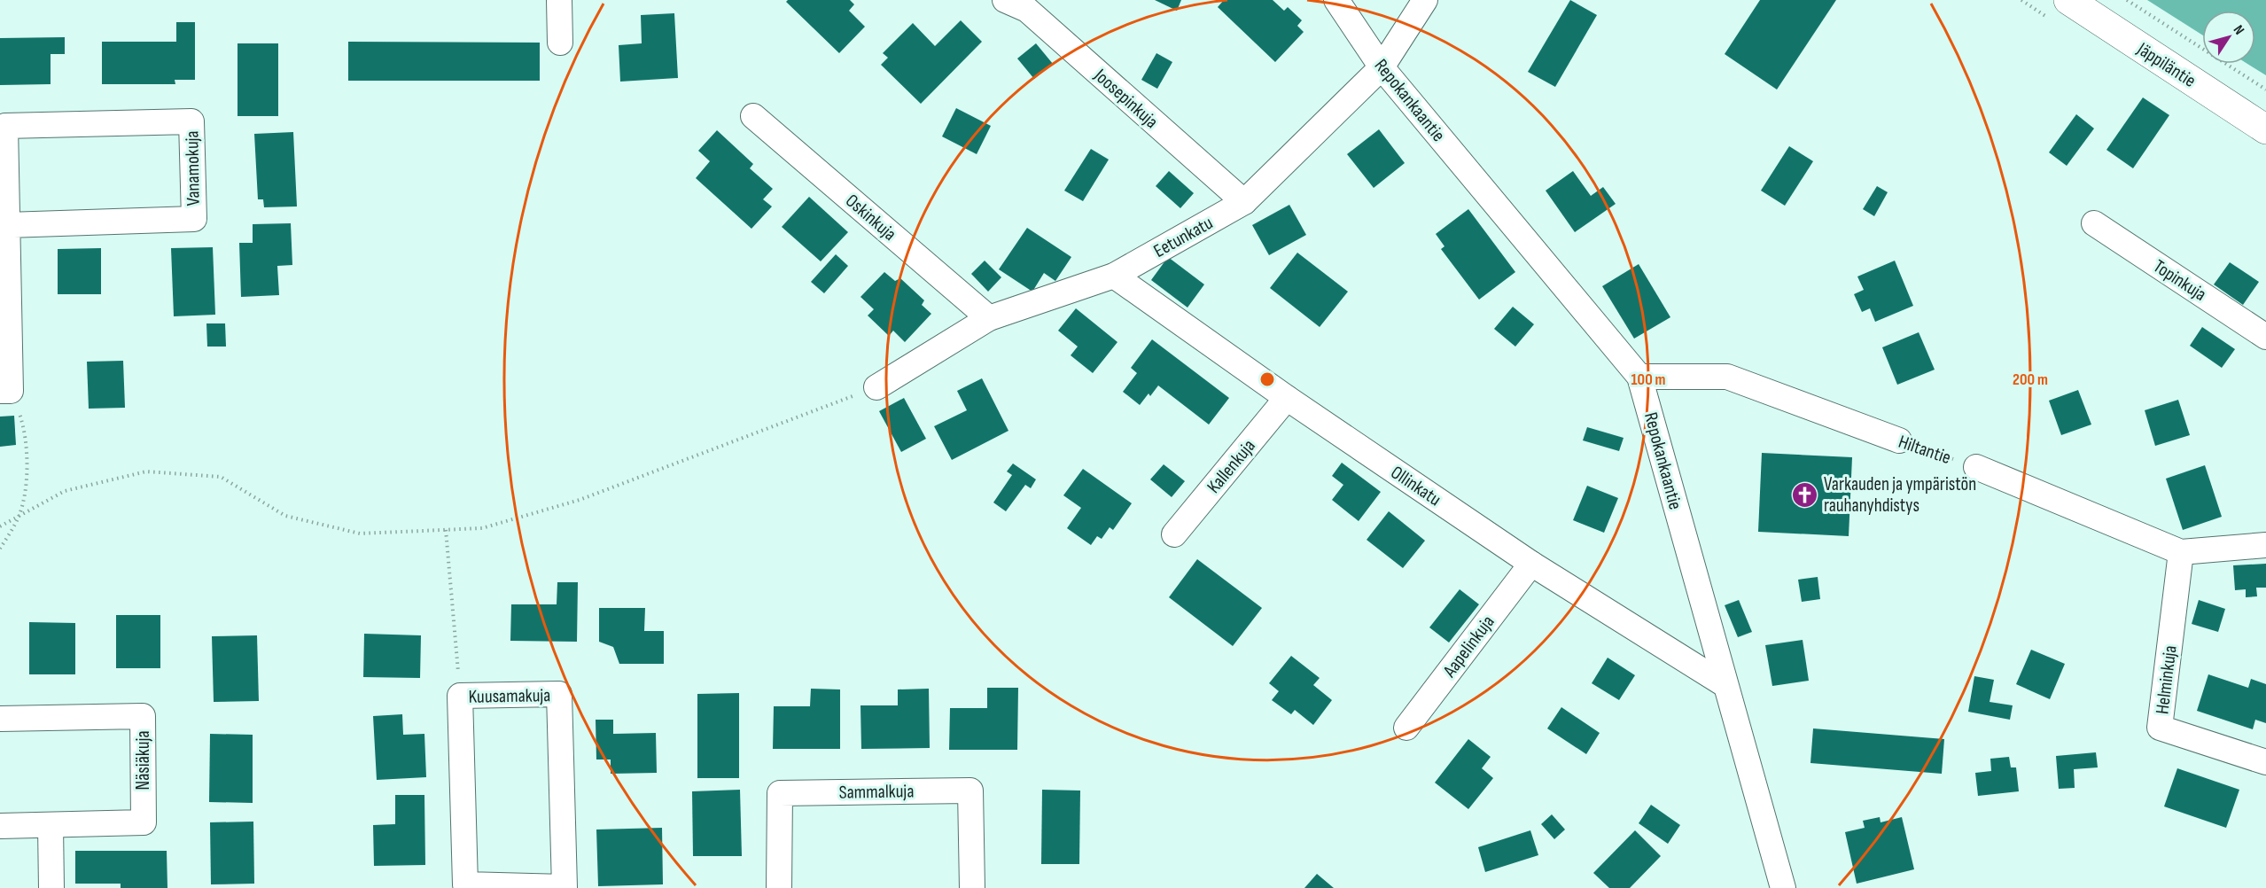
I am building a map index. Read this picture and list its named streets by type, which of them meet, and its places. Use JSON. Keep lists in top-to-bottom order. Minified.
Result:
{"streets":{"main road":["Jäppiläntie"],"street":["Joosepinkuja","Repokankaantie","Vanamokuja","Oskinkuja","Eetunkatu","Topinkuja","Hiltantie","Kallenkuja","Ollinkatu","Aapelinkuja","Helminkuja","Kuusamakuja","Näsiäkuja","Sammalkuja"]},"crossings":[["Joosepinkuja","Eetunkatu"],["Repokankaantie","Eetunkatu"],["Repokankaantie","Hiltantie"],["Repokankaantie","Ollinkatu"],["Oskinkuja","Eetunkatu"],["Eetunkatu","Ollinkatu"],["Kallenkuja","Ollinkatu"],["Ollinkatu","Aapelinkuja"]],"places":{"church":["Varkauden ja ympäristön rauhanyhdistys"]},"north":"top right","rings":["100 m","200 m"]}
